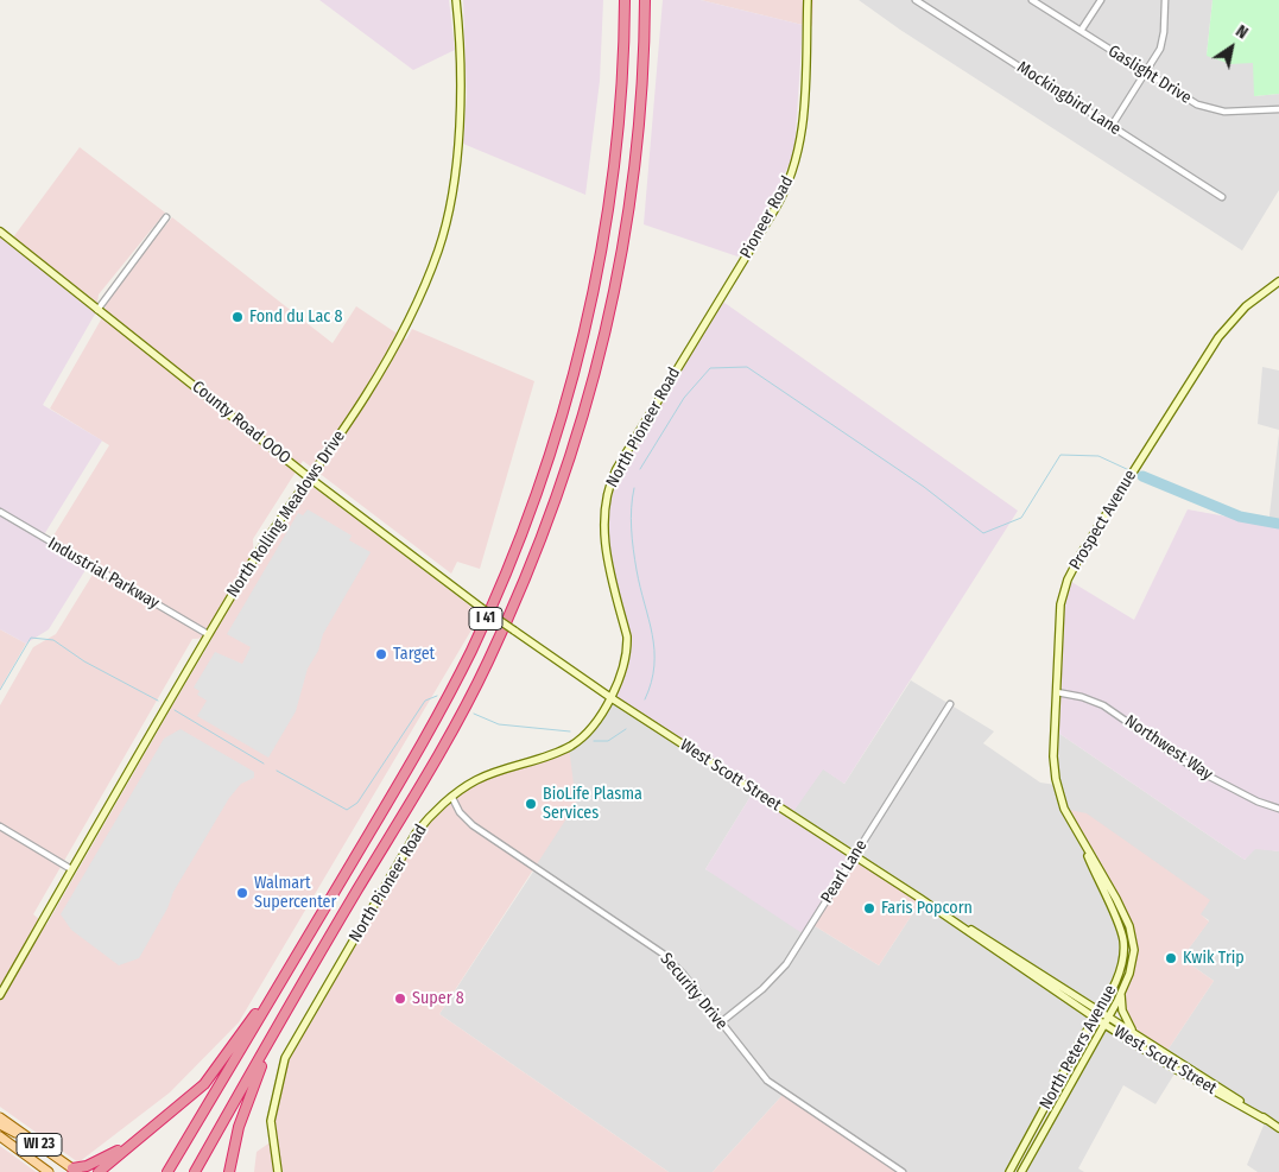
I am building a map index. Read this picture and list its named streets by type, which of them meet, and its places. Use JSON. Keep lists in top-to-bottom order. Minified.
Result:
{"streets":{"highway":["I 41"],"main road":["Pioneer Road","County Road OOO","North Pioneer Road","North Rolling Meadows Drive","Prospect Avenue","West Scott Street","North Peters Avenue","WI 23"],"street":["Gaslight Drive","Mockingbird Lane","Industrial Parkway","Northwest Way","Pearl Lane","Security Drive"]},"crossings":[["Pioneer Road","North Pioneer Road"],["County Road OOO","North Rolling Meadows Drive"],["County Road OOO","West Scott Street"],["North Pioneer Road","West Scott Street"],["North Pioneer Road","Security Drive"],["North Rolling Meadows Drive","Industrial Parkway"],["Prospect Avenue","Northwest Way"],["Prospect Avenue","North Peters Avenue"],["West Scott Street","Pearl Lane"],["West Scott Street","North Peters Avenue"],["Pearl Lane","Security Drive"]],"places":["Fond du Lac 8","Target","BioLife Plasma Services","Walmart Supercenter","Faris Popcorn","Kwik Trip","Super 8"],"north":"top right"}
